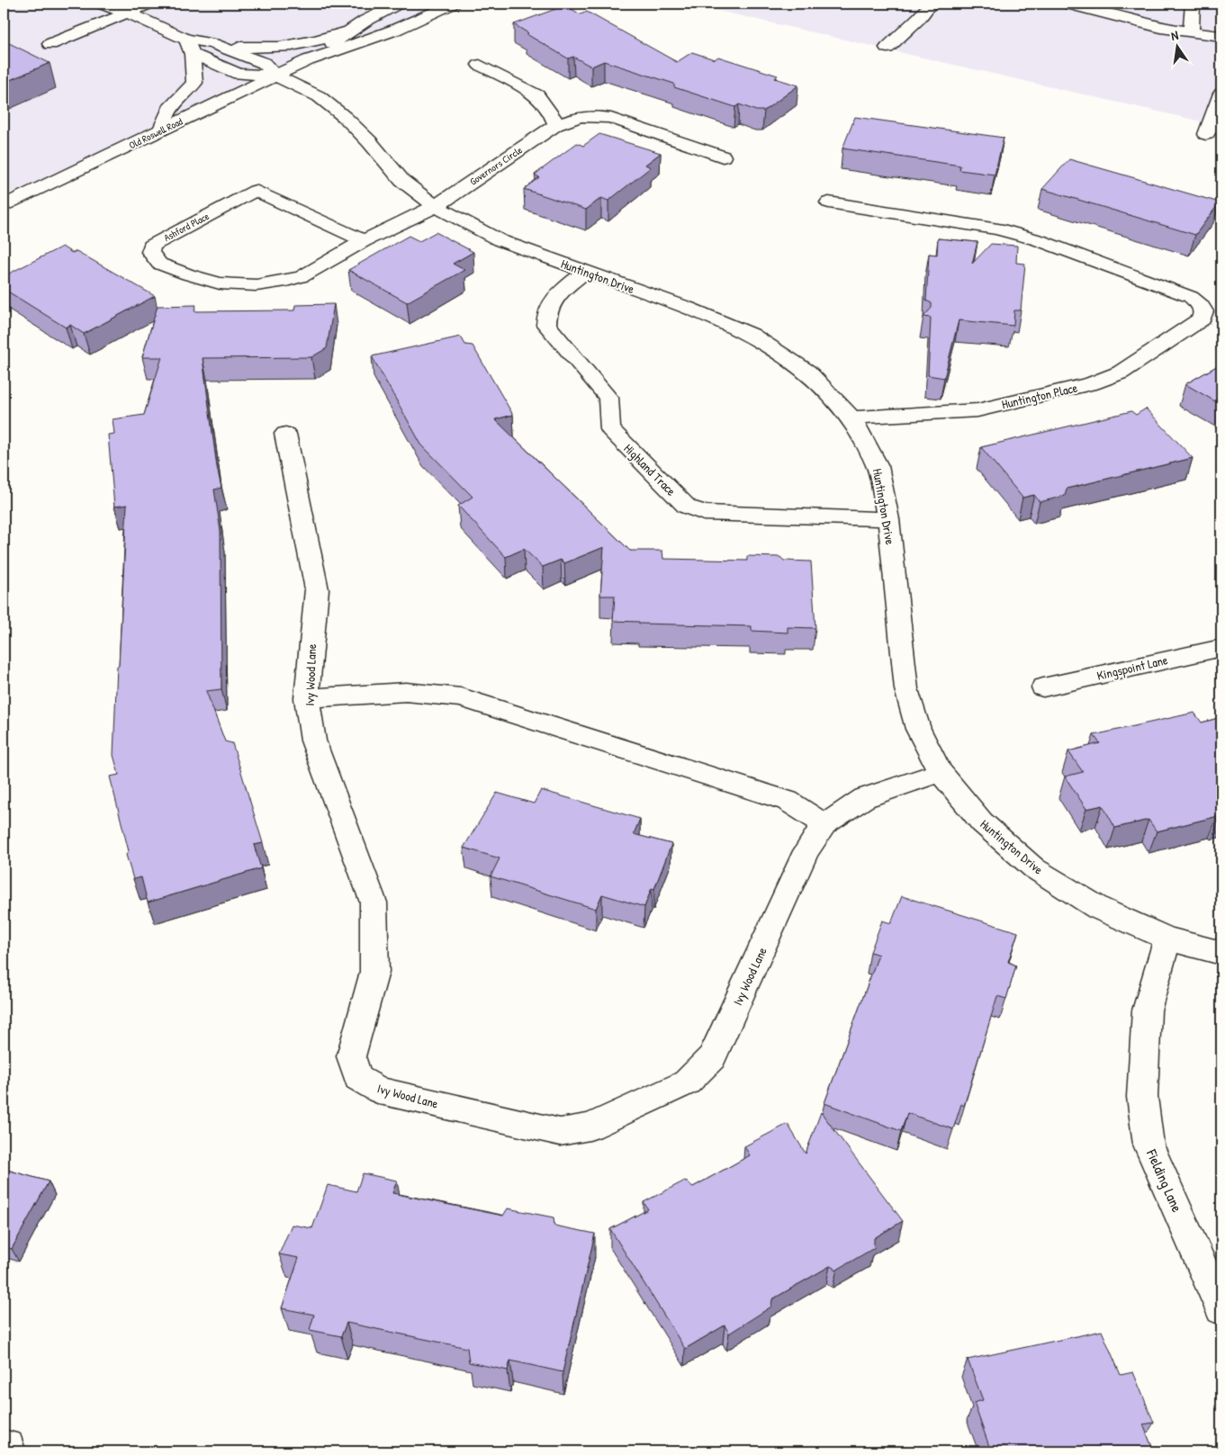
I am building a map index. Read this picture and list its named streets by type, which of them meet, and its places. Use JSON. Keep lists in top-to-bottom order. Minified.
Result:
{"streets":{"street":["Old Roswell Road","Governors Circle","Ashford Place","Huntington Drive","Huntington Place","Highland Trace","Kingspoint Lane","Ivy Wood Lane","Fielding Lane"]},"crossings":[["Old Roswell Road","Huntington Drive"],["Governors Circle","Ashford Place"],["Governors Circle","Huntington Drive"],["Ashford Place","Huntington Drive"],["Huntington Drive","Huntington Place"],["Huntington Drive","Highland Trace"],["Huntington Drive","Ivy Wood Lane"],["Huntington Drive","Fielding Lane"]],"north":"top"}
